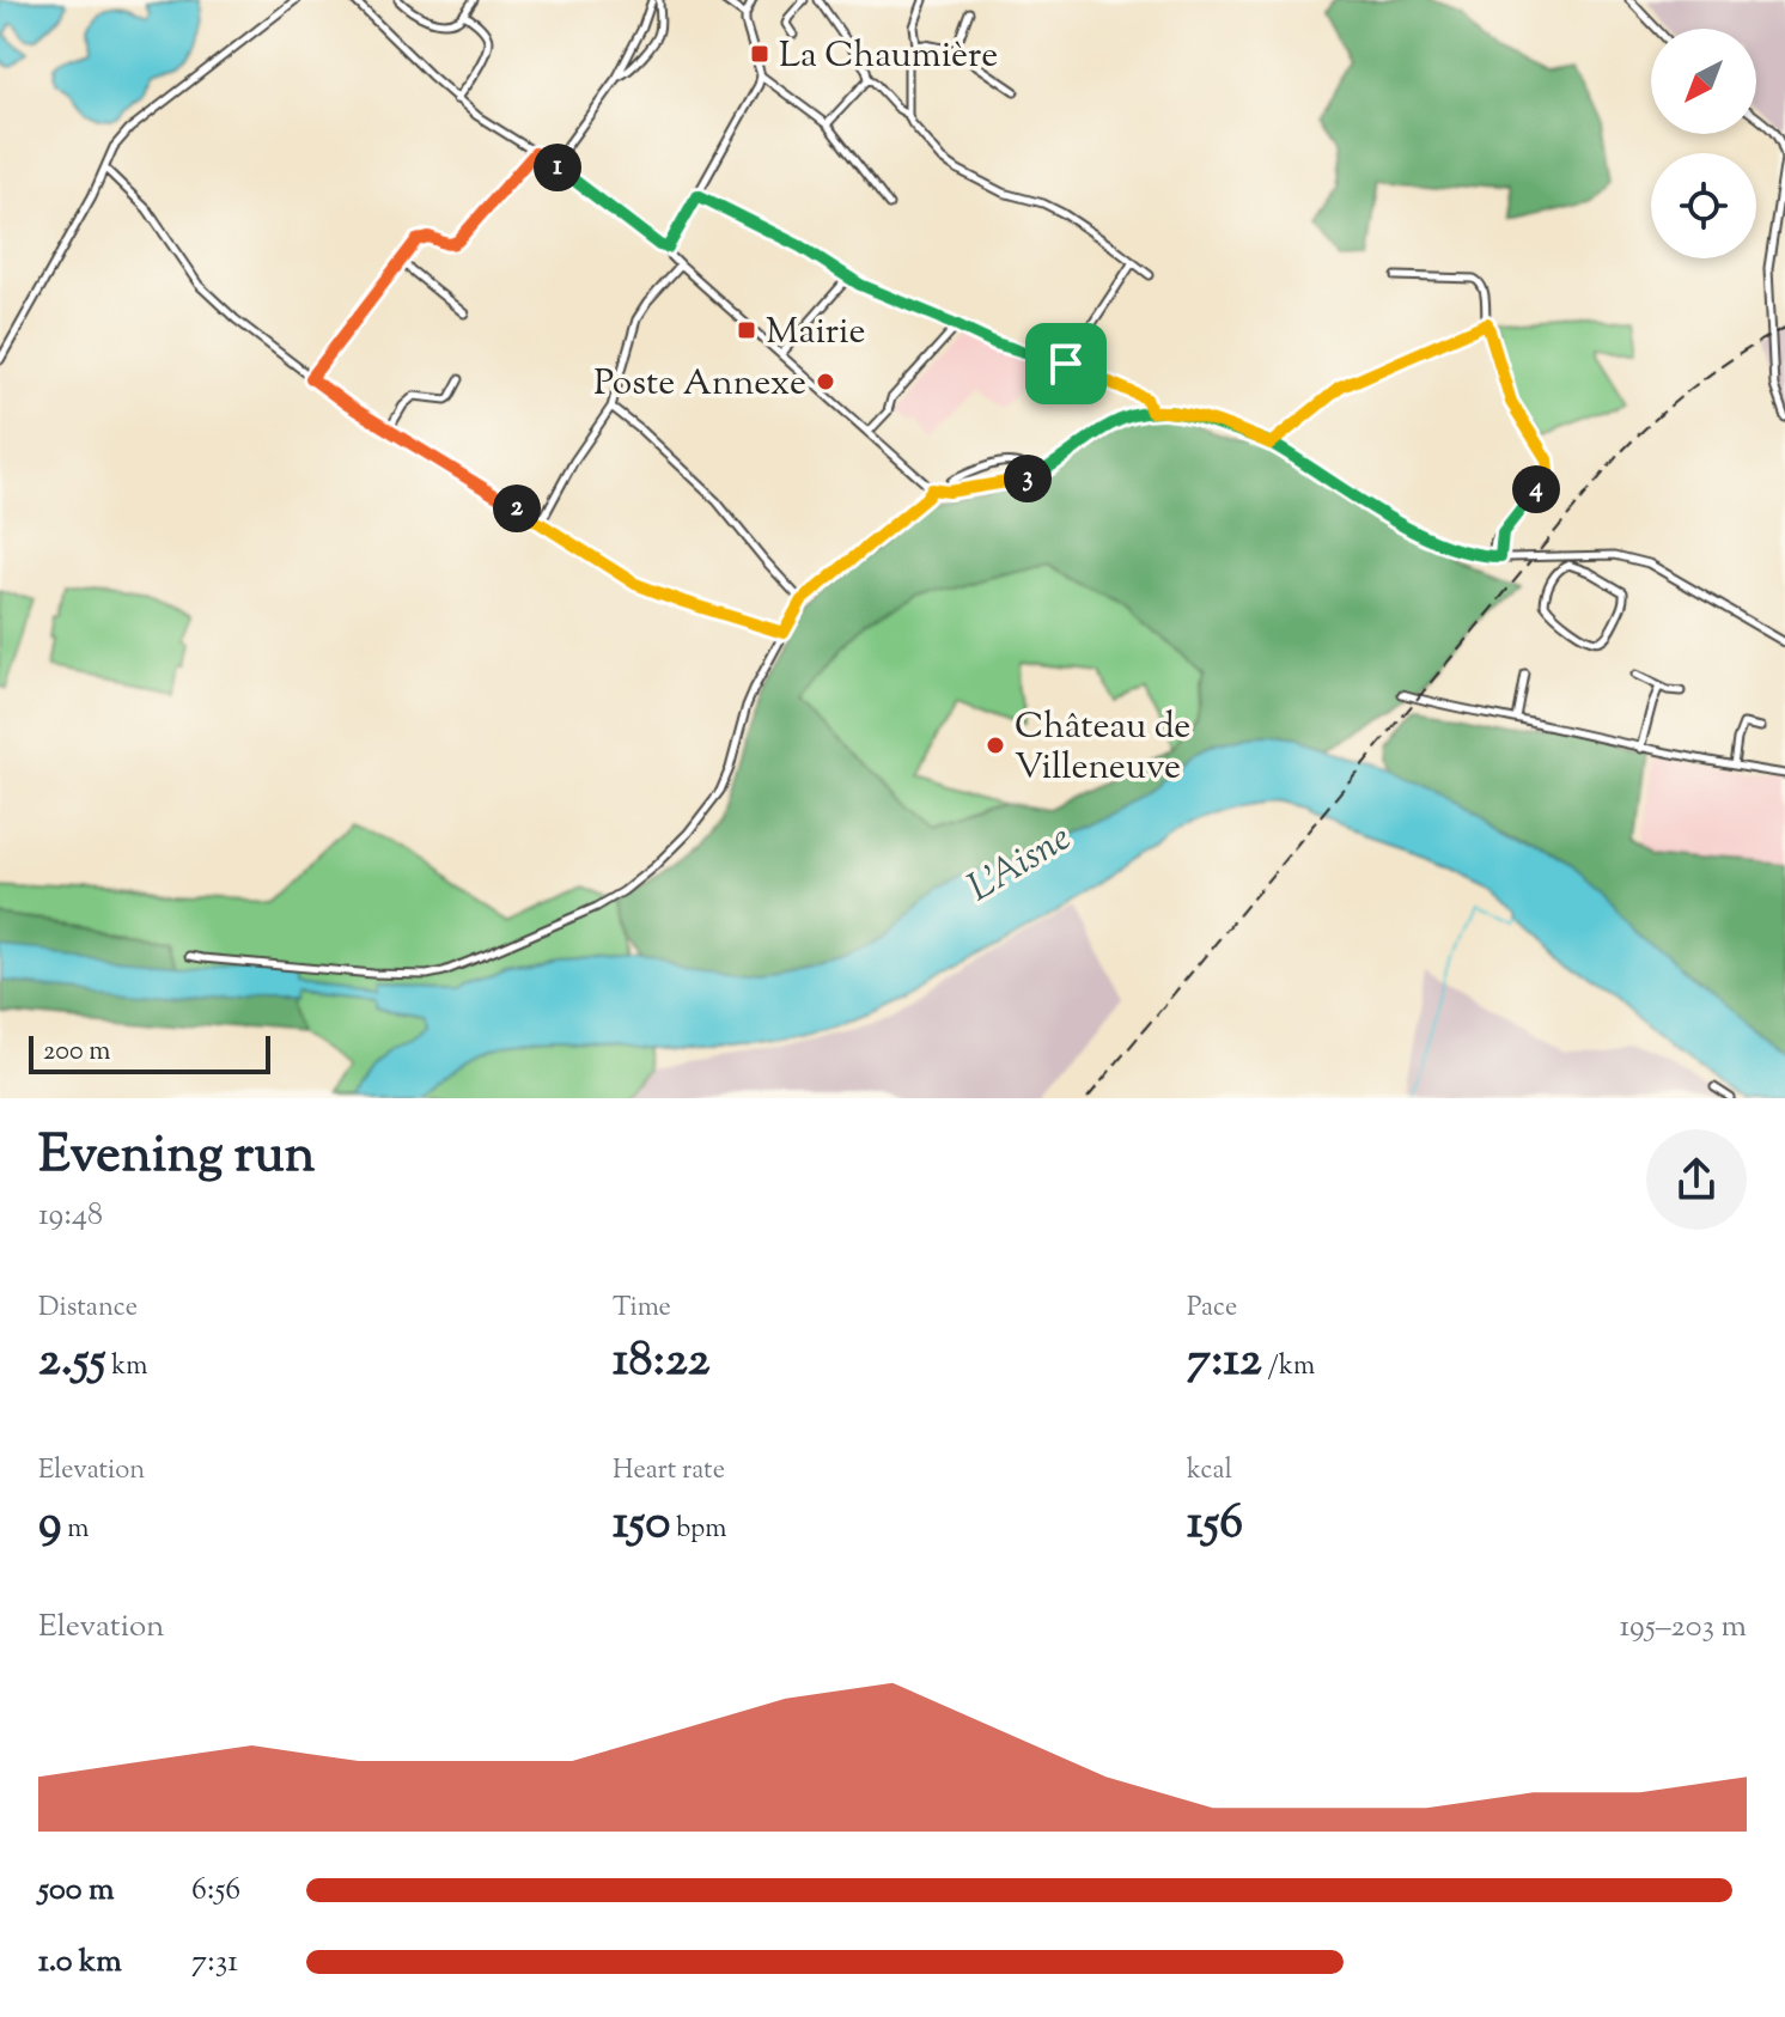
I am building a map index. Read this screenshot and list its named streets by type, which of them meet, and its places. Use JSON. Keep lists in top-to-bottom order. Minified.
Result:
{"water":["L'Aisne"],"places":{"transit":["La Chaumière","Mairie"],"other":["Poste Annexe","Château de Villeneuve"]},"scale_bar":"200 m","north":"bottom left","page":{"pins":["1","3","4","2"],"scale":"200 m","heading":["Evening run","19:48"],"stats":[["Distance","2.55 km"],["Time","18:22"],["Pace","7:12 /km"],["Elevation","9 m"],["Heart rate","150 bpm"],["kcal","156"]],"chart":["Elevation","195–203 m"],"list":[{"name":"500 m","note":"6:56"},{"name":"1.0 km","note":"7:31"}]}}
